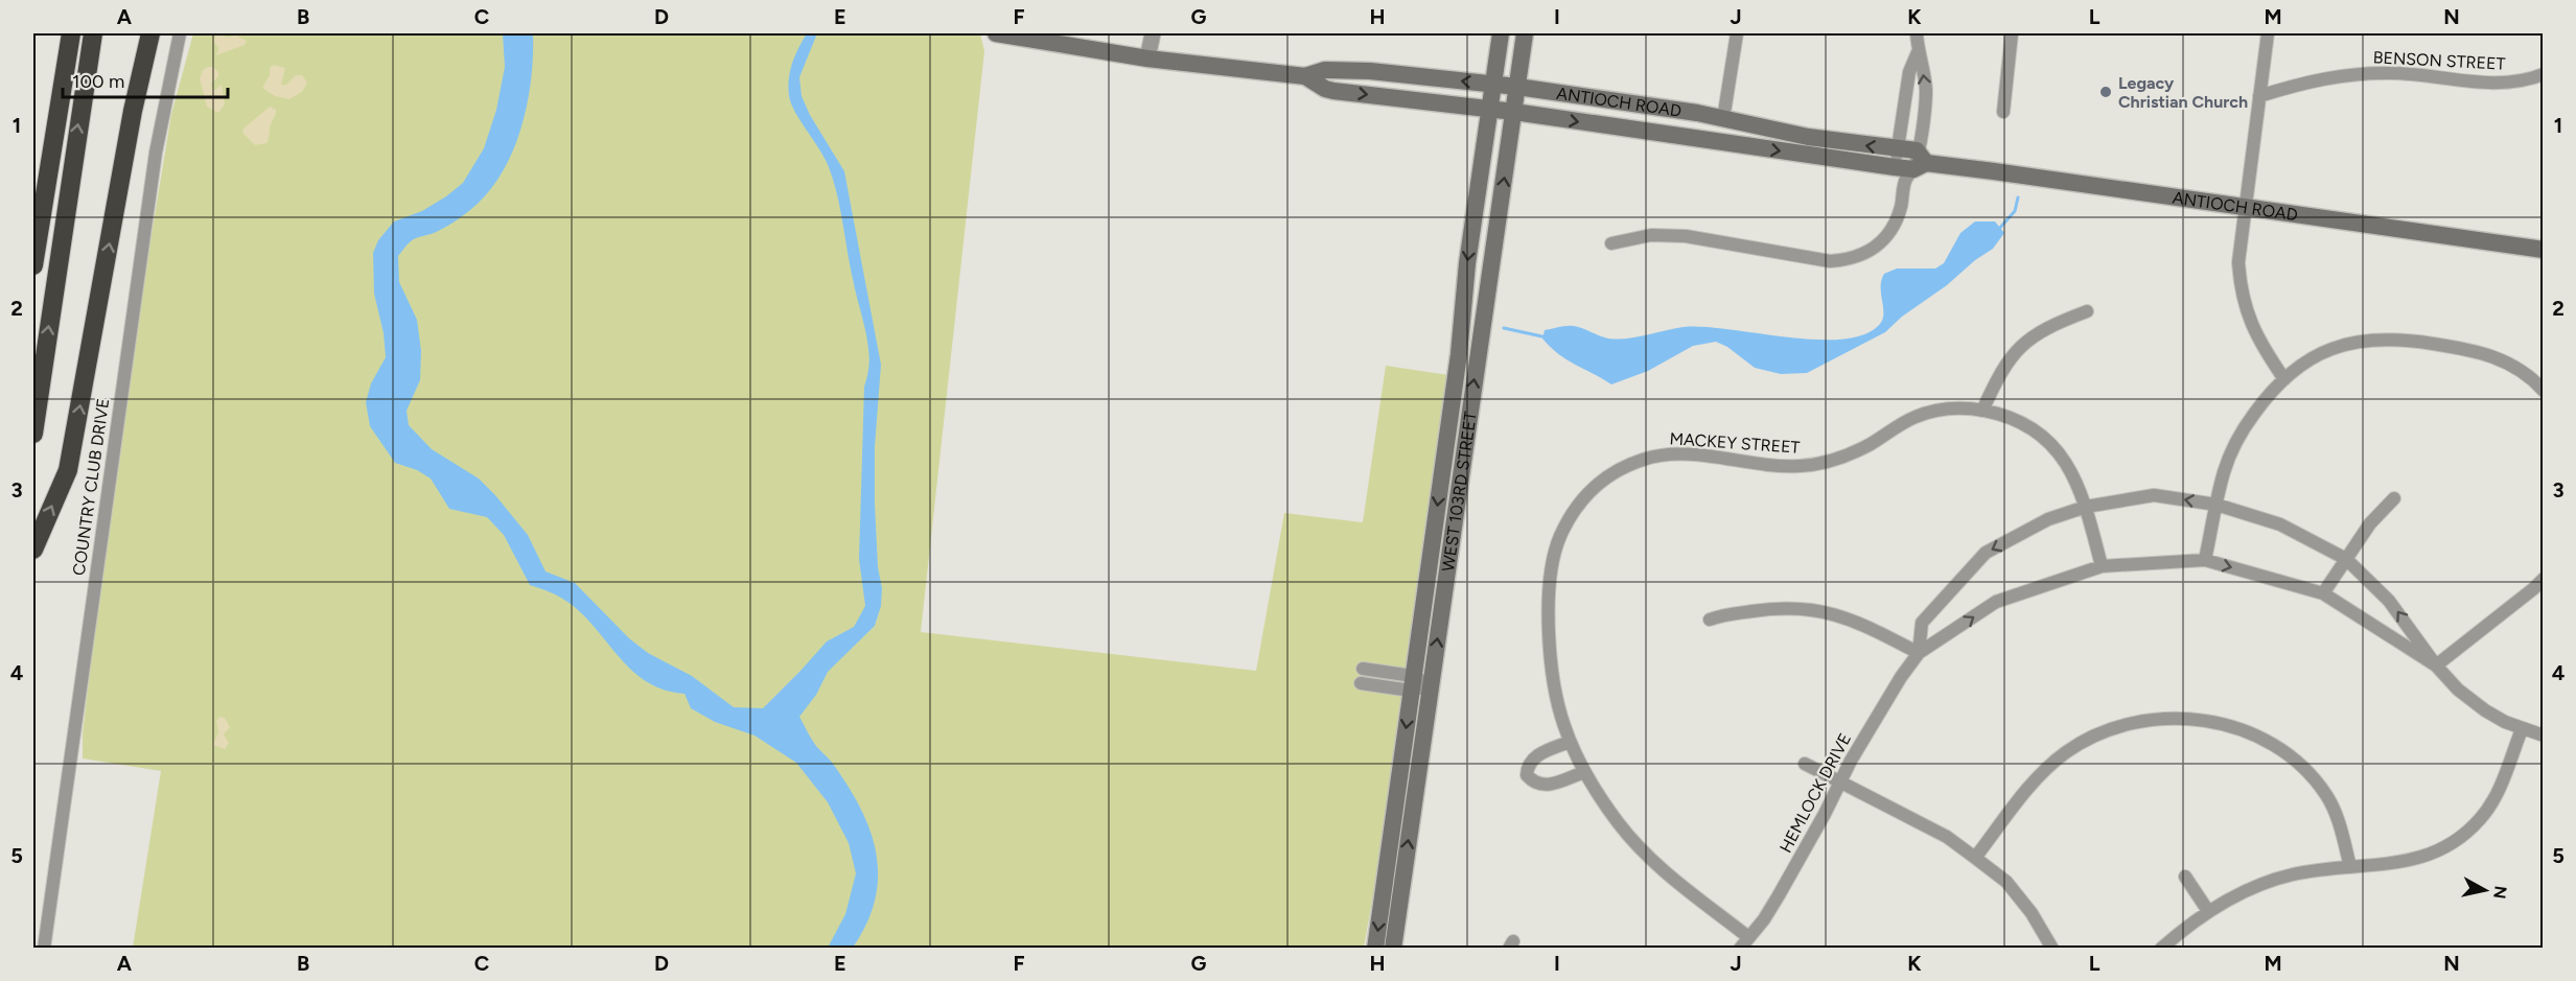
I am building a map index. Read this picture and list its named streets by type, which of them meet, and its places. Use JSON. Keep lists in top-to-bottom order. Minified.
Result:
{"streets":{"main road":["ANTIOCH ROAD","WEST 103RD STREET"],"street":["BENSON STREET","MACKEY STREET","COUNTRY CLUB DRIVE","HEMLOCK DRIVE"]},"crossings":[["ANTIOCH ROAD","WEST 103RD STREET"],["MACKEY STREET","HEMLOCK DRIVE"]],"places":["Legacy Christian Church"],"scale_bar":"100 m","north":"right","grid":{"columns":["A","B","C","D","E","F","G","H","I","J","K","L","M","N"],"rows":["1","2","3","4","5"]}}
